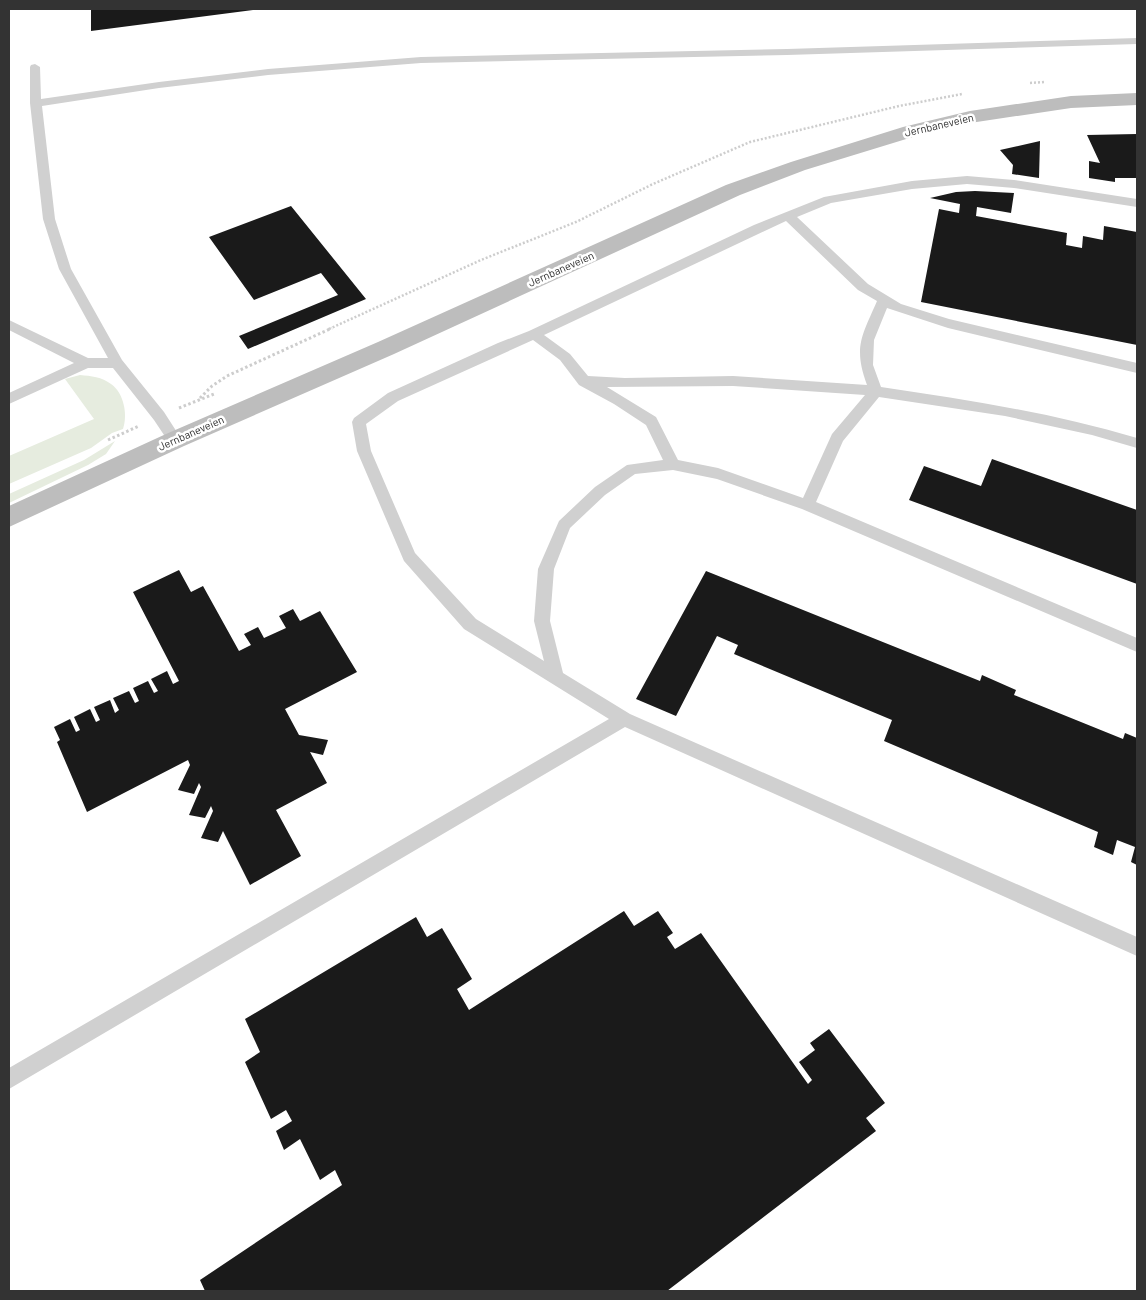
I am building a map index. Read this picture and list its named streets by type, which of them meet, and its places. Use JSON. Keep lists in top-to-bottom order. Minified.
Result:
{"streets":{"street":["Jernbaneveien"]}}
